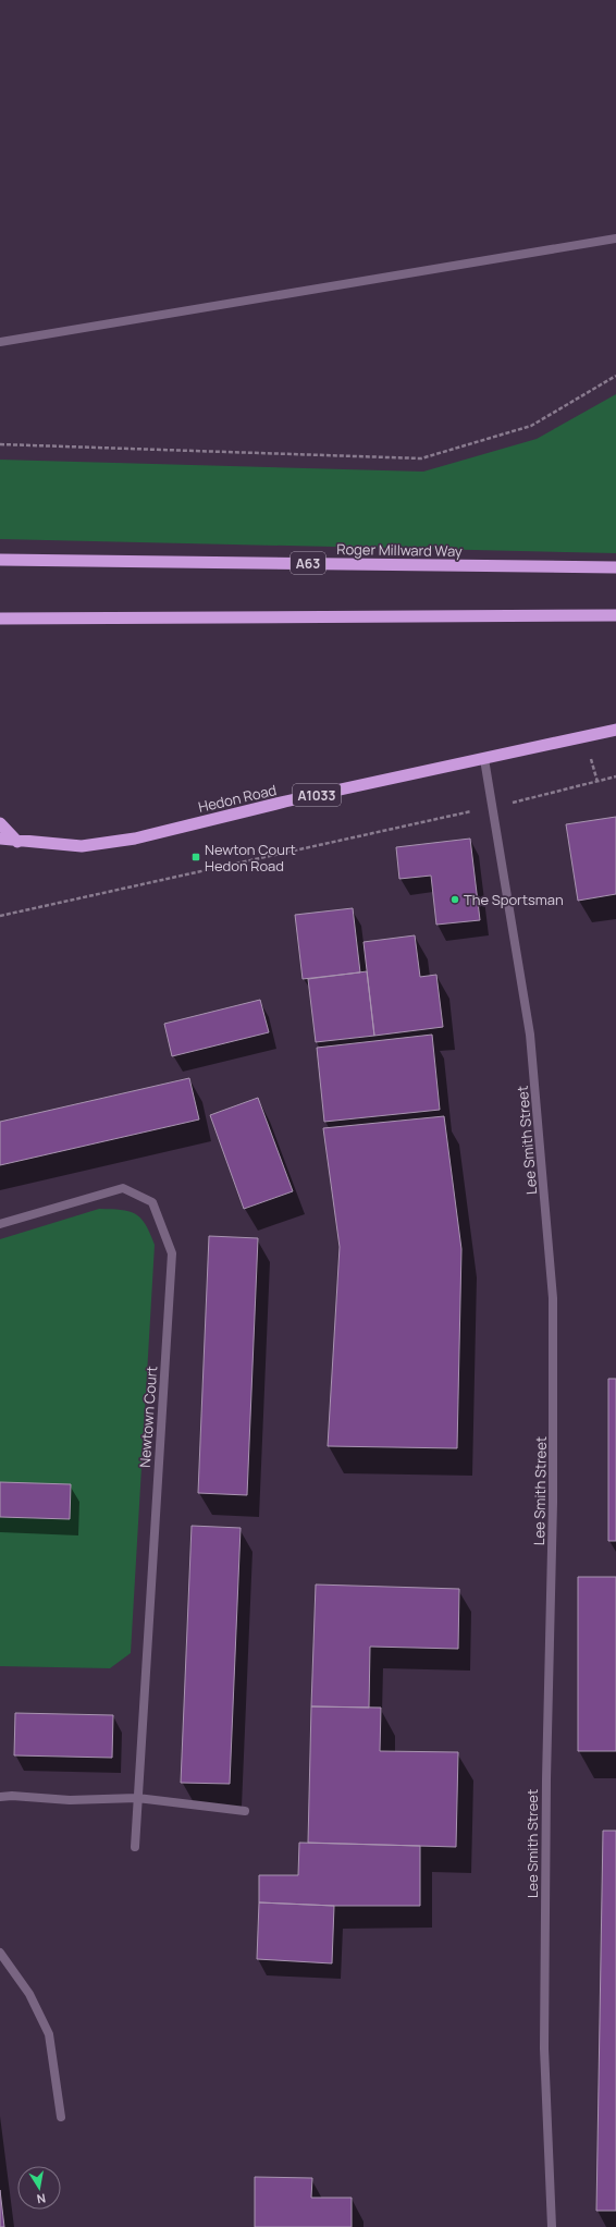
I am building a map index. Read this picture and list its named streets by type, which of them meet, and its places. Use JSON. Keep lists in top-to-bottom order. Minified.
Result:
{"streets":{"highway":["Roger Millward Way","A63","A1033","Hedon Road"],"street":["Lee Smith Street","Newtown Court"]},"crossings":[["A1033","Hedon Road"],["Hedon Road","Lee Smith Street"]],"places":{"transit":["Newton Court Hedon Road"],"other":["The Sportsman"]},"north":"bottom"}
